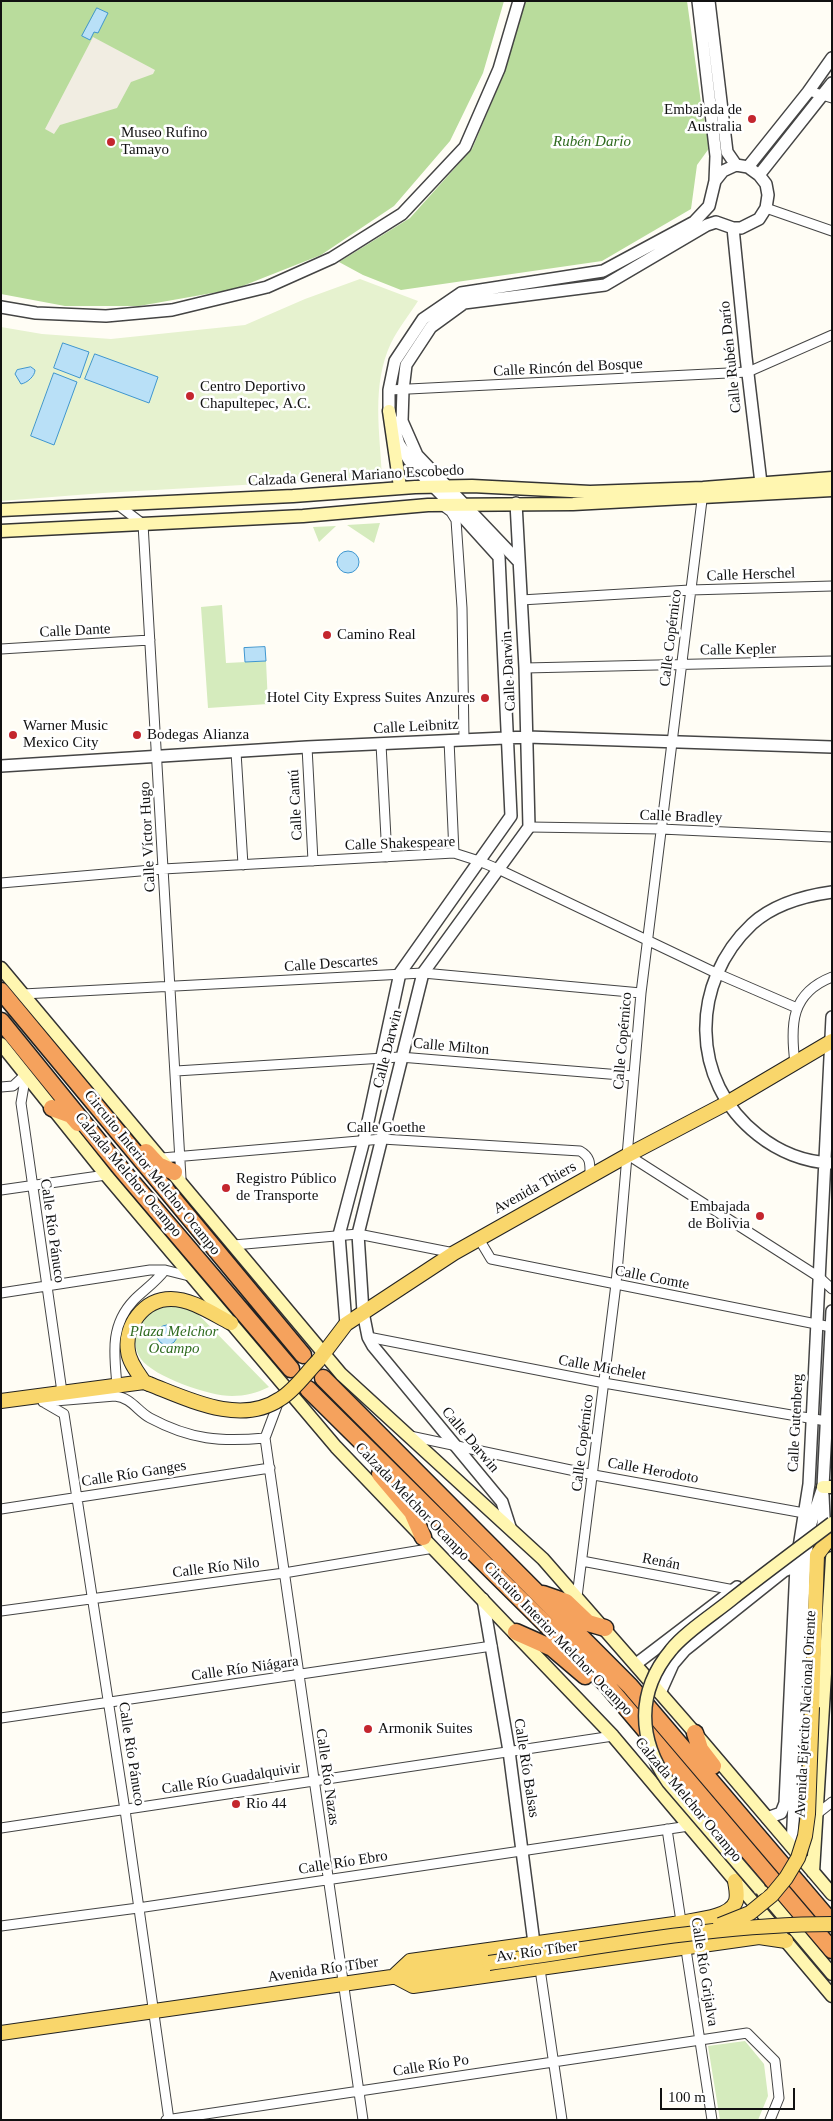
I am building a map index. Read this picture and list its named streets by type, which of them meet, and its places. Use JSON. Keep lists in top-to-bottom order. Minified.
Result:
{"streets":{"highway":["Circuito Interior Melchor Ocampo"],"main road":["Calzada General Mariano Escobedo","Calzada Melchor Ocampo","Avenida Thiers","Avenida Ejército Nacional Oriente","Av. Río Tíber","Avenida Río Tíber"],"street":["Calle Rubén Darío","Calle Rincón del Bosque","Calle Herschel","Calle Dante","Calle Copérnico","Calle Kepler","Calle Darwin","Calle Leibnitz","Calle Cantú","Calle Bradley","Calle Víctor Hugo","Calle Shakespeare","Calle Descartes","Calle Milton","Calle Goethe","Calle Río Pánuco","Calle Comte","Calle Michelet","Calle Gutenberg","Calle Herodoto","Calle Río Ganges","Renán","Calle Río Nilo","Calle Río Niágara","Calle Río Balsas","Calle Río Nazas","Calle Río Guadalquivir","Calle Río Ebro","Calle Río Grijalva","Calle Río Po"]},"crossings":[["Calle Rubén Darío","Calle Rincón del Bosque"],["Calle Rubén Darío","Calzada General Mariano Escobedo"],["Calle Rincón del Bosque","Calle Darwin"],["Calzada General Mariano Escobedo","Calle Copérnico"],["Calzada General Mariano Escobedo","Calle Darwin"],["Calzada General Mariano Escobedo","Calle Víctor Hugo"],["Calle Herschel","Calle Copérnico"],["Calle Herschel","Calle Darwin"],["Calle Dante","Calle Víctor Hugo"],["Calle Copérnico","Calle Kepler"],["Calle Copérnico","Calle Leibnitz"],["Calle Copérnico","Calle Bradley"],["Calle Copérnico","Calle Shakespeare"],["Calle Copérnico","Calle Descartes"],["Calle Copérnico","Calle Milton"],["Calle Copérnico","Avenida Thiers"],["Calle Copérnico","Calle Comte"],["Calle Copérnico","Calle Michelet"],["Calle Copérnico","Calle Herodoto"],["Calle Copérnico","Renán"],["Calle Kepler","Calle Darwin"],["Calle Darwin","Calle Leibnitz"],["Calle Darwin","Calle Bradley"],["Calle Darwin","Calle Shakespeare"],["Calle Darwin","Calle Descartes"],["Calle Darwin","Calle Milton"],["Calle Darwin","Calle Goethe"],["Calle Darwin","Avenida Thiers"],["Calle Darwin","Calle Michelet"],["Calle Darwin","Calle Herodoto"],["Calle Leibnitz","Calle Cantú"],["Calle Leibnitz","Calle Víctor Hugo"],["Calle Cantú","Calle Shakespeare"],["Calle Víctor Hugo","Calle Shakespeare"],["Calle Víctor Hugo","Calle Descartes"],["Calle Víctor Hugo","Calle Milton"],["Calle Víctor Hugo","Calle Goethe"],["Calle Goethe","Avenida Thiers"],["Circuito Interior Melchor Ocampo","Avenida Thiers"],["Calzada Melchor Ocampo","Avenida Thiers"],["Calzada Melchor Ocampo","Calle Río Pánuco"],["Calzada Melchor Ocampo","Calle Río Nilo"],["Calzada Melchor Ocampo","Calle Río Balsas"],["Calzada Melchor Ocampo","Calle Río Guadalquivir"],["Calzada Melchor Ocampo","Calle Río Ebro"],["Calzada Melchor Ocampo","Avenida Río Tíber"],["Avenida Thiers","Calle Comte"],["Avenida Thiers","Calle Gutenberg"],["Calle Río Pánuco","Calle Río Ganges"],["Calle Río Pánuco","Calle Río Nilo"],["Calle Río Pánuco","Calle Río Niágara"],["Calle Río Pánuco","Calle Río Guadalquivir"],["Calle Río Pánuco","Calle Río Ebro"],["Calle Río Pánuco","Avenida Río Tíber"],["Calle Río Pánuco","Calle Río Po"],["Calle Comte","Calle Gutenberg"],["Calle Michelet","Calle Gutenberg"],["Calle Gutenberg","Calle Herodoto"],["Calle Río Ganges","Calle Río Nazas"],["Calle Río Nilo","Calle Río Nazas"],["Calle Río Niágara","Calle Río Balsas"],["Calle Río Niágara","Calle Río Nazas"],["Calle Río Balsas","Calle Río Guadalquivir"],["Calle Río Balsas","Calle Río Ebro"],["Calle Río Balsas","Avenida Río Tíber"],["Calle Río Nazas","Calle Río Guadalquivir"],["Calle Río Nazas","Calle Río Ebro"],["Calle Río Nazas","Avenida Río Tíber"],["Calle Río Nazas","Calle Río Po"],["Calle Río Ebro","Calle Río Grijalva"],["Av. Río Tíber","Avenida Río Tíber"],["Av. Río Tíber","Calle Río Grijalva"],["Avenida Río Tíber","Calle Río Grijalva"],["Calle Río Grijalva","Calle Río Po"]],"parks":["Rubén Dario","Plaza Melchor Ocampo"],"places":["Embajada de Australia","Museo Rufino Tamayo","Centro Deportivo Chapultepec, A.C.","Camino Real","Hotel City Express Suites Anzures","Warner Music Mexico City","Bodegas Alianza","Registro Público de Transporte","Embajada de Bolivia","Armonik Suites","Rio 44"],"scale_bar":"100 m"}
